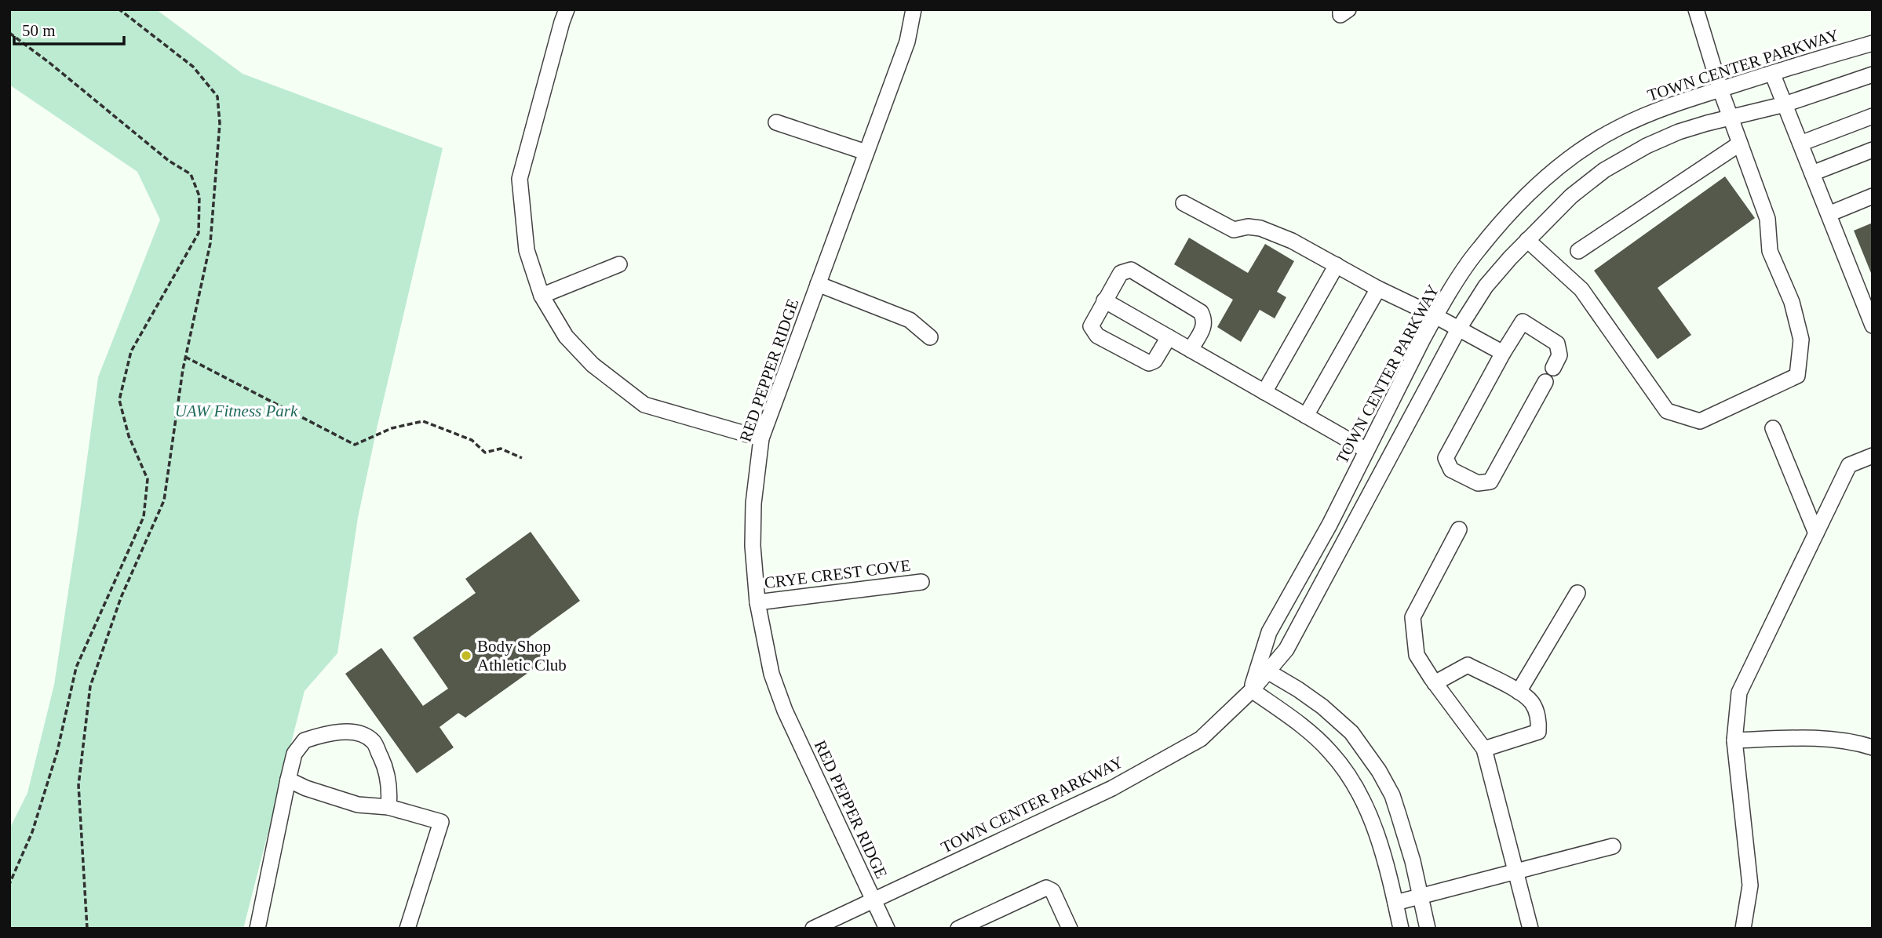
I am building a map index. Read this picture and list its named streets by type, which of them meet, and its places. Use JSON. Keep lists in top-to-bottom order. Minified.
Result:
{"streets":{"street":["TOWN CENTER PARKWAY","RED PEPPER RIDGE","CRYE CREST COVE"]},"crossings":[["TOWN CENTER PARKWAY","RED PEPPER RIDGE"],["RED PEPPER RIDGE","CRYE CREST COVE"]],"parks":["UAW Fitness Park"],"places":["Body Shop Athletic Club"],"scale_bar":"50 m"}
